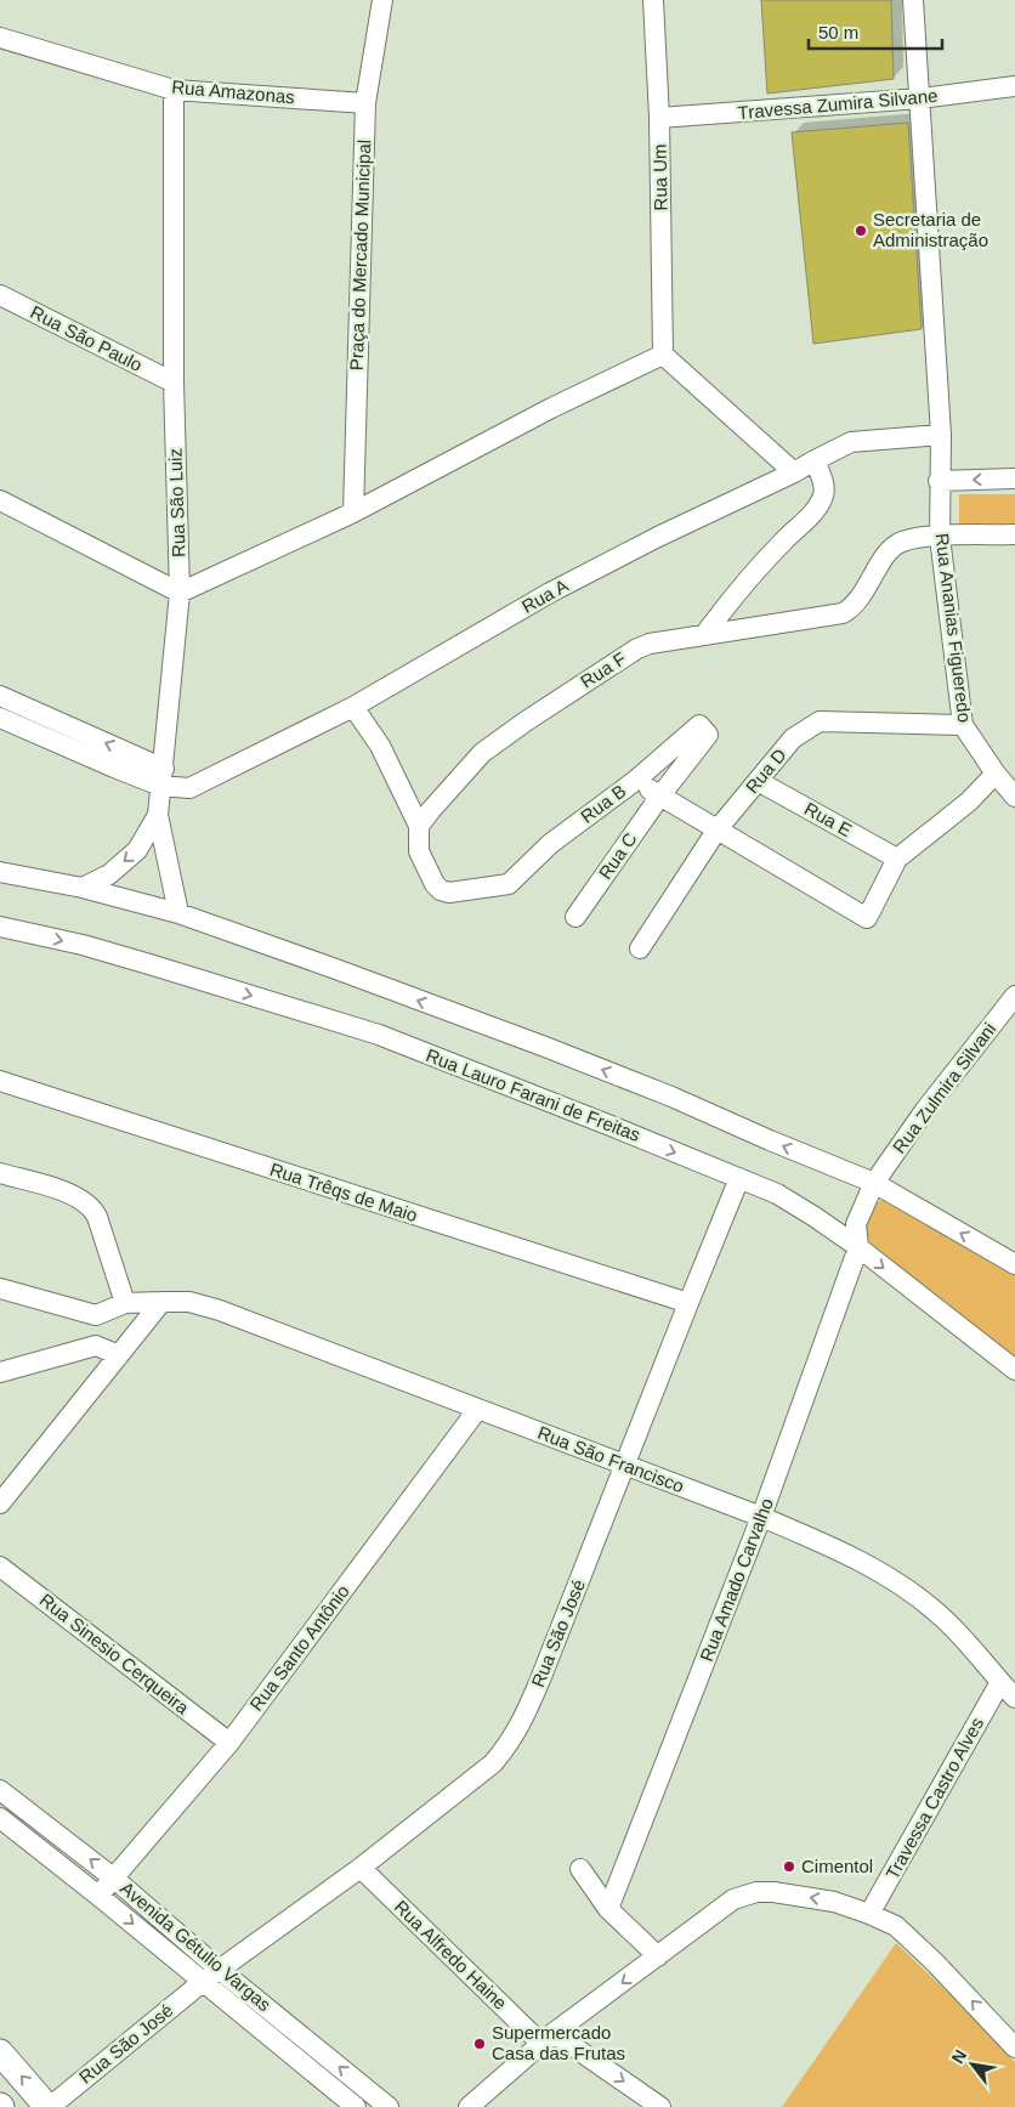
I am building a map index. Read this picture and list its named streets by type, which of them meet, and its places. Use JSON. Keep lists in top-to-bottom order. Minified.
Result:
{"streets":{"street":["Rua Amazonas","Travessa Zumira Silvane","Rua Um","Praça do Mercado Municipal","Rua São Paulo","Rua São Luiz","Rua A","Rua Ananias Figueredo","Rua F","Rua D","Rua B","Rua E","Rua C","Rua Zulmira Silvani","Rua Lauro Farani de Freitas","Rua Trêqs de Maio","Rua São Francisco","Rua Amado Carvalho","Rua São José","Rua Santo Antônio","Rua Sinesio Cerqueira","Travessa Castro Alves","Avenida Gétulio Vargas","Rua Alfredo Haine"]},"crossings":[["Rua Amazonas","Praça do Mercado Municipal"],["Rua Amazonas","Rua São Luiz"],["Travessa Zumira Silvane","Rua Um"],["Travessa Zumira Silvane","Rua Ananias Figueredo"],["Rua São Paulo","Rua São Luiz"],["Rua São Luiz","Rua A"],["Rua A","Rua Ananias Figueredo"],["Rua Ananias Figueredo","Rua F"],["Rua Ananias Figueredo","Rua D"],["Rua F","Rua B"],["Rua D","Rua E"],["Rua B","Rua C"],["Rua Zulmira Silvani","Rua Lauro Farani de Freitas"],["Rua Zulmira Silvani","Rua Amado Carvalho"],["Rua Lauro Farani de Freitas","Rua Amado Carvalho"],["Rua Lauro Farani de Freitas","Rua São José"],["Rua Trêqs de Maio","Rua São José"],["Rua São Francisco","Rua Amado Carvalho"],["Rua São Francisco","Rua São José"],["Rua São Francisco","Rua Santo Antônio"],["Rua São Francisco","Travessa Castro Alves"],["Rua São José","Avenida Gétulio Vargas"],["Rua São José","Rua Alfredo Haine"],["Rua Santo Antônio","Rua Sinesio Cerqueira"],["Rua Santo Antônio","Avenida Gétulio Vargas"]],"places":["Secretaria de Administração","Cimentol","Supermercado Casa das Frutas"],"scale_bar":"50 m","north":"top left"}
